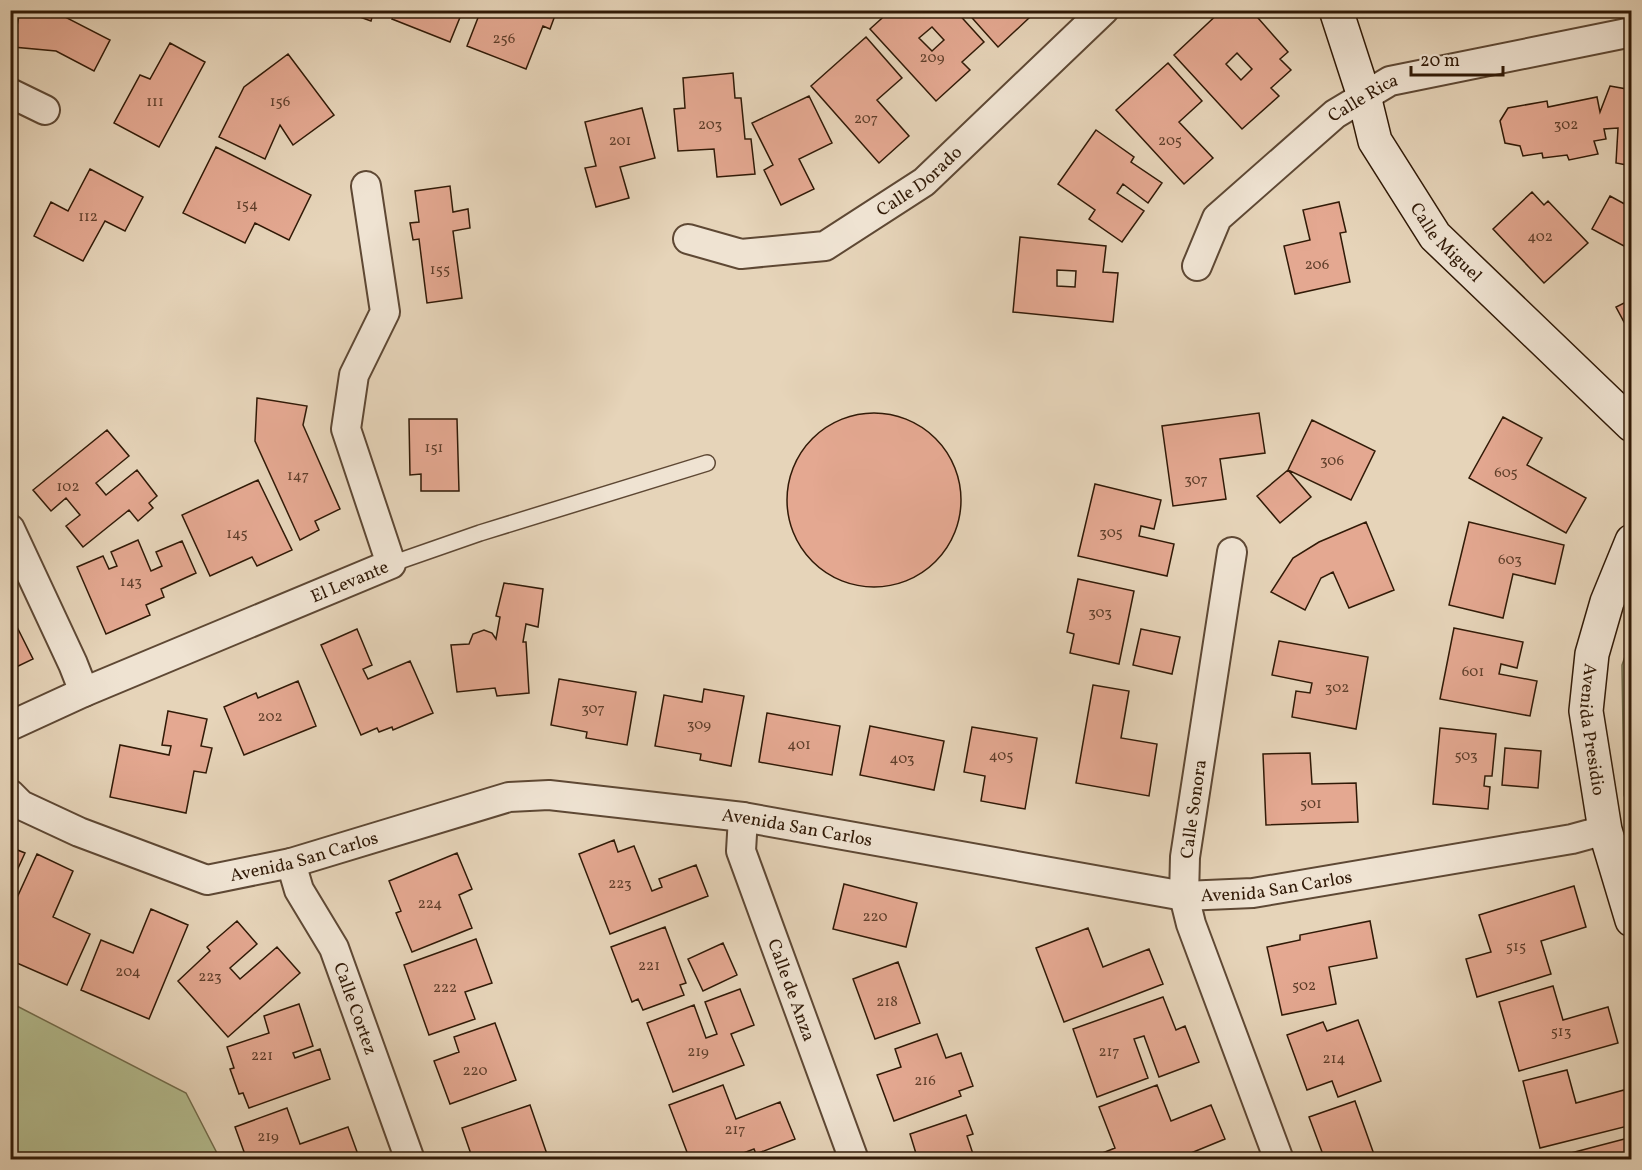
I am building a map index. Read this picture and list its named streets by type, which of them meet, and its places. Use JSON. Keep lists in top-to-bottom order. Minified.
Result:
{"streets":{"street":["Calle Rica","Calle Dorado","Calle Miguel","El Levante","Avenida Presidio","Calle Sonora","Avenida San Carlos","Calle de Anza","Calle Cortez"]},"crossings":[["Calle Rica","Calle Miguel"],["Avenida Presidio","Avenida San Carlos"],["Calle Sonora","Avenida San Carlos"],["Avenida San Carlos","Calle de Anza"],["Avenida San Carlos","Calle Cortez"]],"house_numbers":["256","209","111","156","207","203","302","201","205","154","112","402","206","155","151","306","605","147","307","102","305","145","603","143","303","601","302","307","202","309","401","405","503","403","501","223","224","220","515","221","204","223","502","222","218","513","219","217","221","214","220","216","217","219"],"scale_bar":"20 m"}
